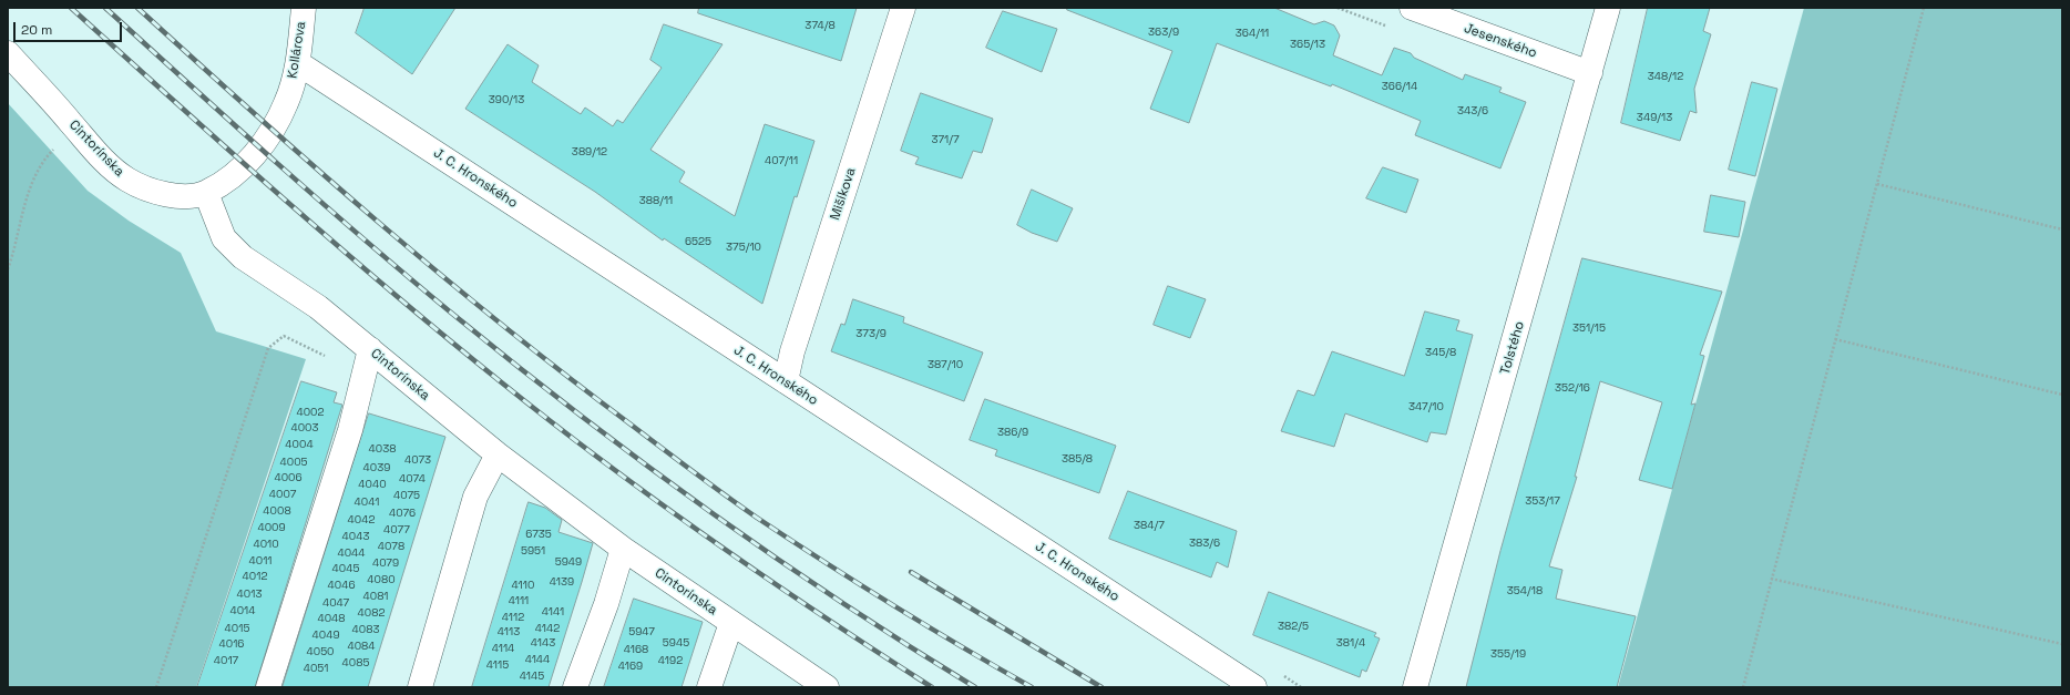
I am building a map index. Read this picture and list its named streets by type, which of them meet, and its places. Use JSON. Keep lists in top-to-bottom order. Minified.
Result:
{"streets":{"street":["Jesenského","Kollárova","Cintorínska","J. C. Hronského","Mišíkova","Tolstého"]},"crossings":[["Jesenského","Tolstého"],["Kollárova","Cintorínska"],["Kollárova","J. C. Hronského"],["J. C. Hronského","Mišíkova"]],"house_numbers":["374/8","363/9","364/11","365/13","348/12","366/14","390/13","343/6","349/13","371/7","389/12","407/11","388/11","6525","375/10","351/15","373/9","345/8","387/10","352/16","347/10","4002","4003","386/9","4004","4038","385/8","4073","4005","4039","4006","4074","4040","4007","4075","353/17","4041","4008","4076","4042","384/7","4009","4077","6735","4043","383/6","4010","4078","5951","4044","4011","5949","4079","4045","4012","4080","4139","4046","4110","354/18","4013","4081","4111","4047","4014","4141","4082","4112","4048","382/5","4015","4142","4083","4113","5947","4049","4143","5945","381/4","4016","4084","4114","4168","4050","355/19","4144","4017","4192","4085","4115","4169","4051","4145"],"scale_bar":"20 m"}
